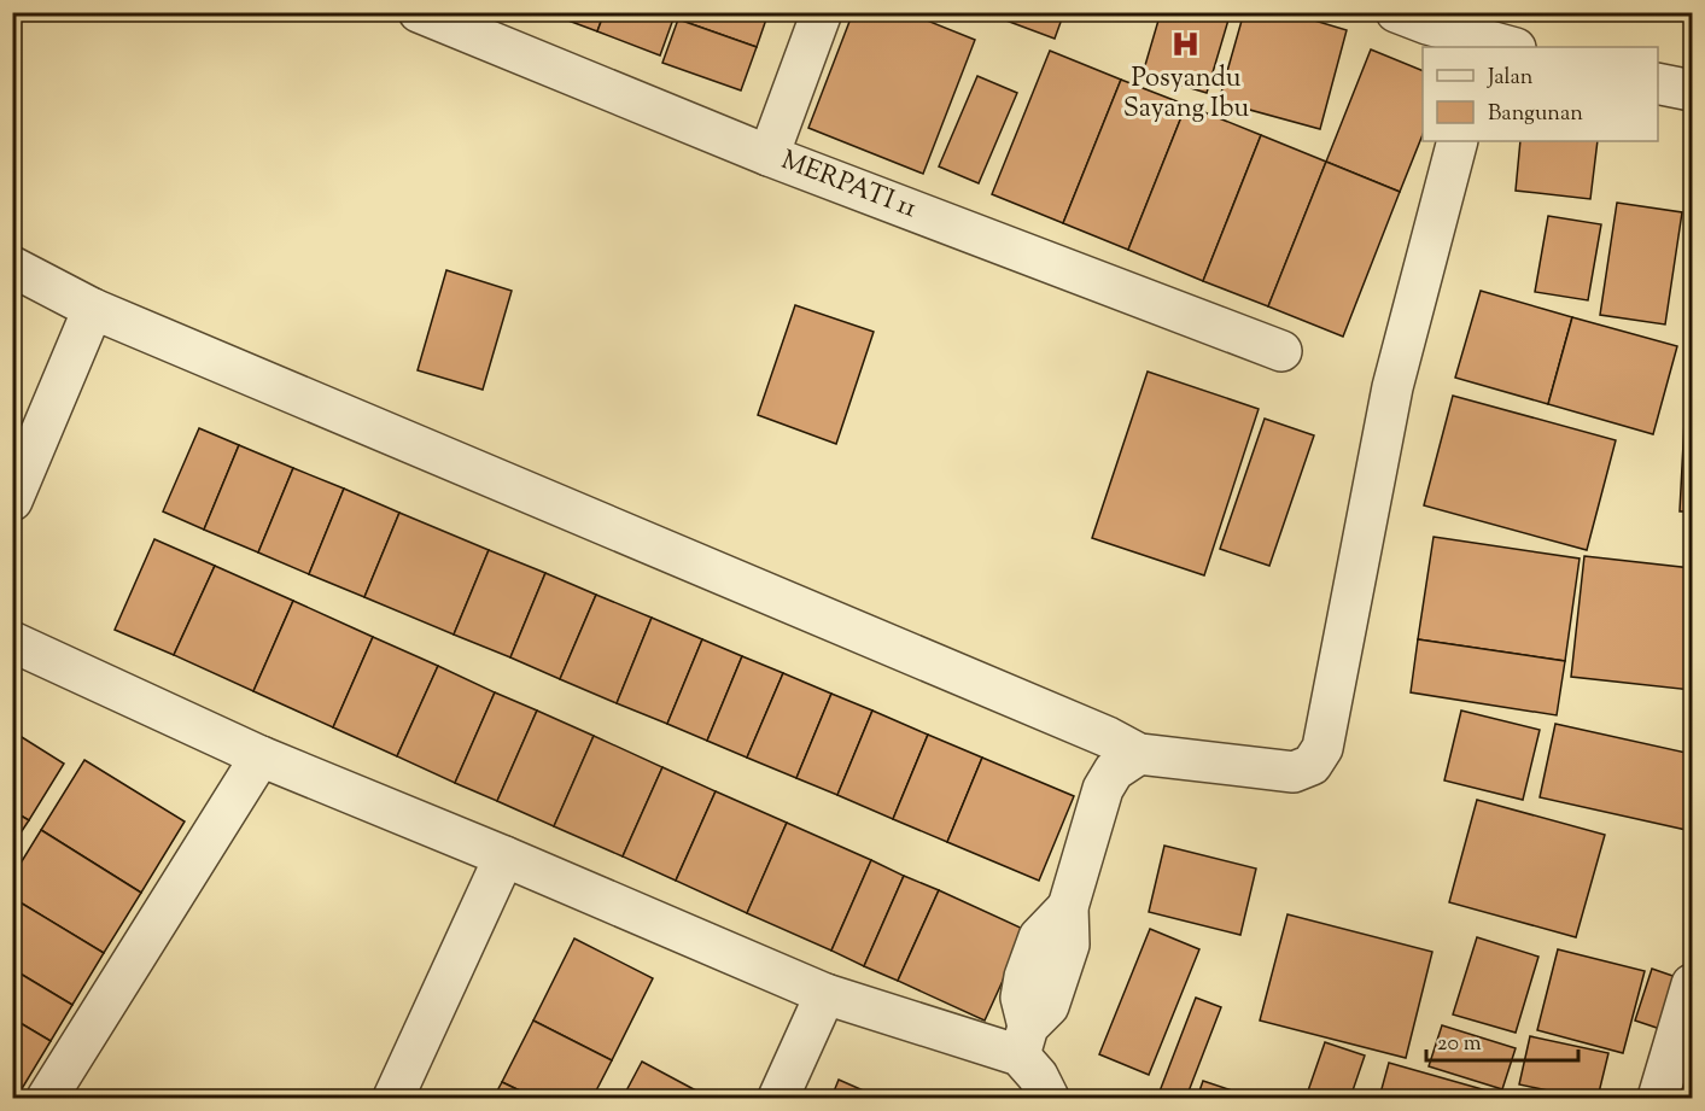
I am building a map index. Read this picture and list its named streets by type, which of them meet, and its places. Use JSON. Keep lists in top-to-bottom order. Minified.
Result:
{"streets":{"street":["MERPATI 11"]},"places":{"hospital":["Posyandu Sayang Ibu"]},"legend":["Jalan","Bangunan"],"scale_bar":"20 m"}
